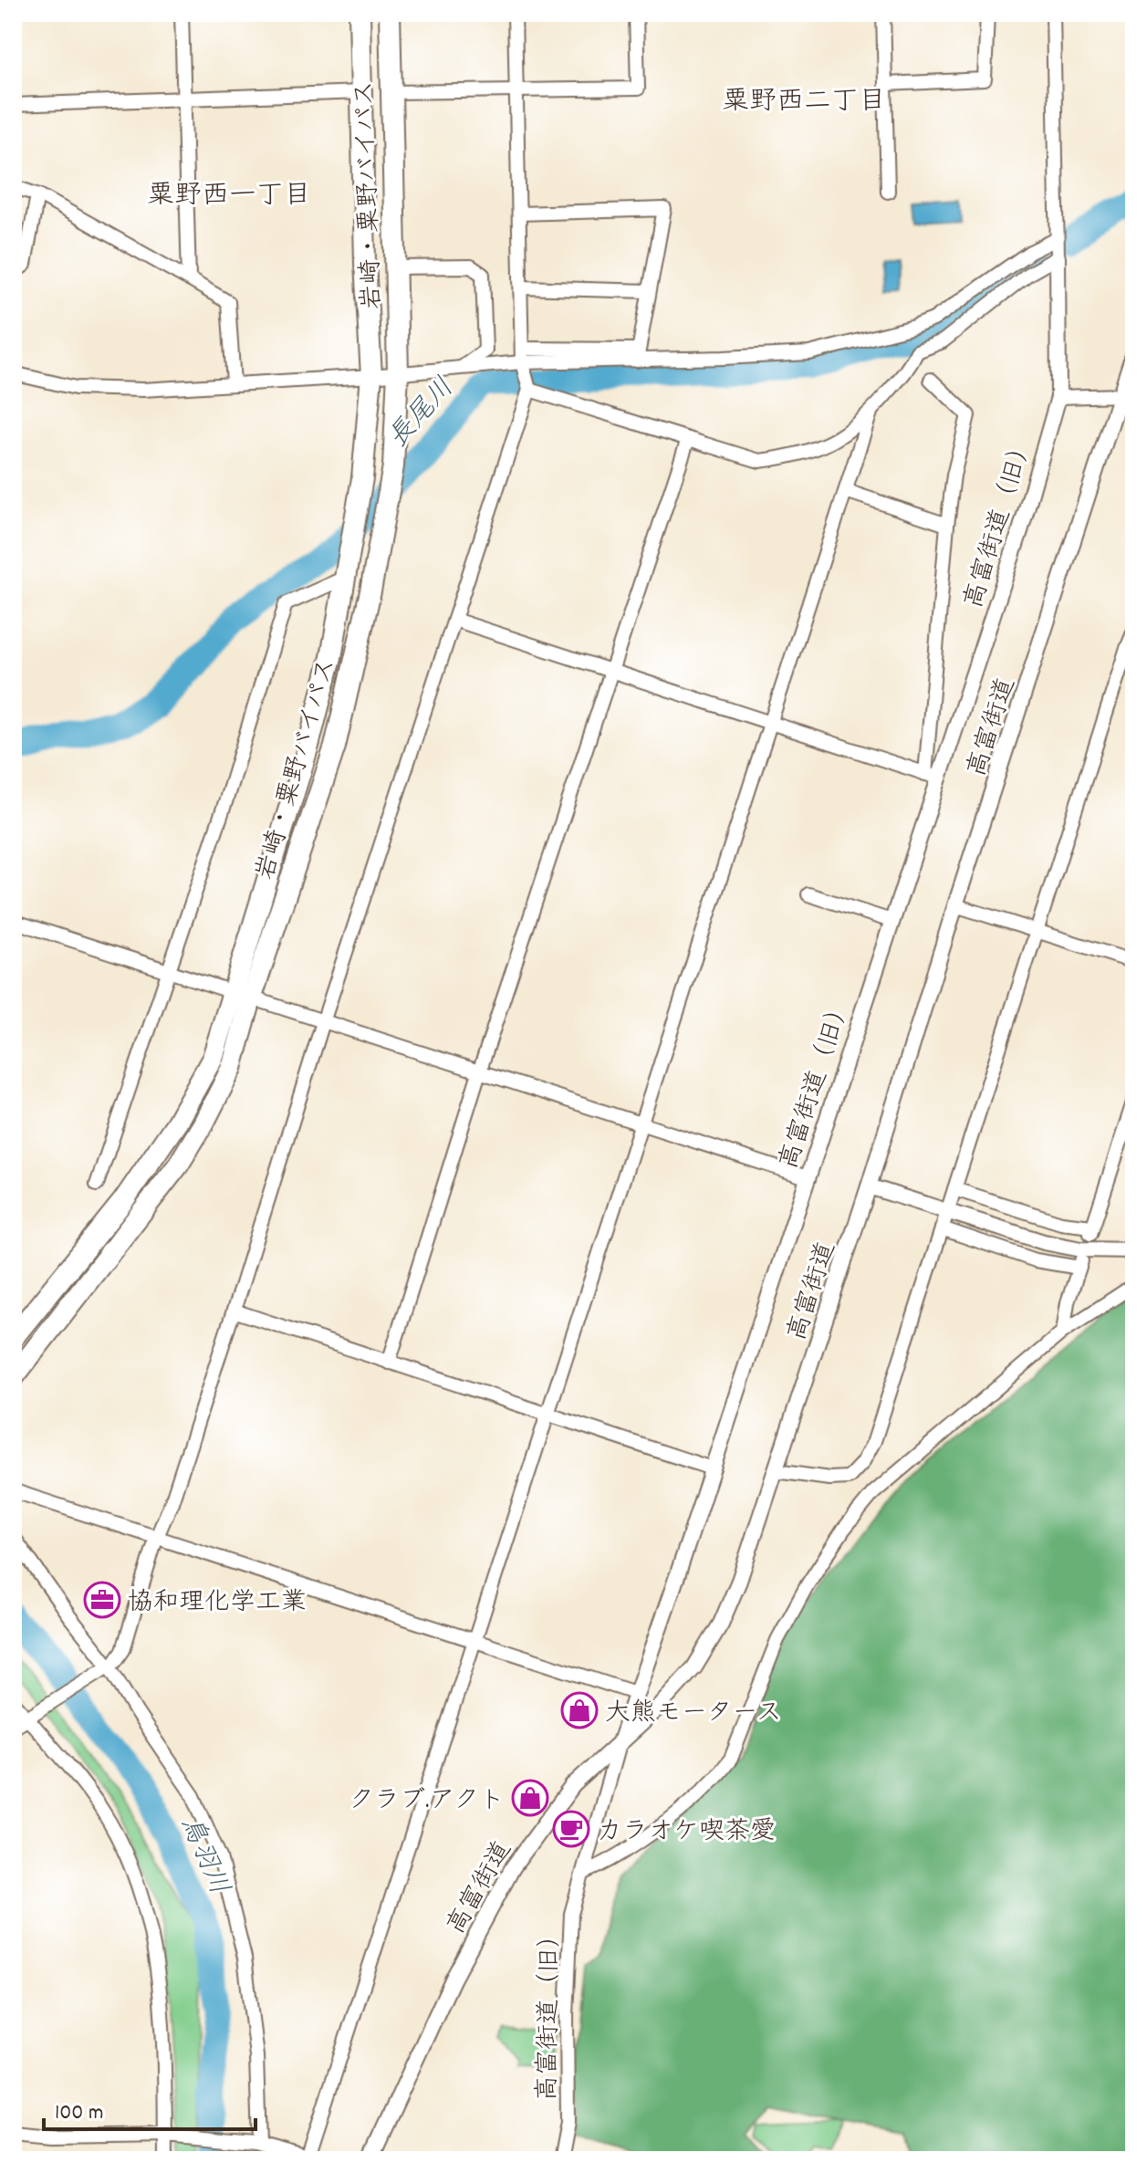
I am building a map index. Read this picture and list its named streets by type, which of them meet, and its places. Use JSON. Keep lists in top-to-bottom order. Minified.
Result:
{"streets":{"highway":["岩崎・粟野バイパス"],"street":["高富街道（旧）","高富街道"]},"crossings":[["高富街道（旧）","高富街道"]],"districts":["粟野西二丁目","粟野西一丁目"],"water":["長尾川","鳥羽川"],"places":{"office":["協和理化学工業"],"shop":["大熊モータース","クラブ.アクト"],"cafe":["カラオケ喫茶愛"]},"scale_bar":"100 m"}
